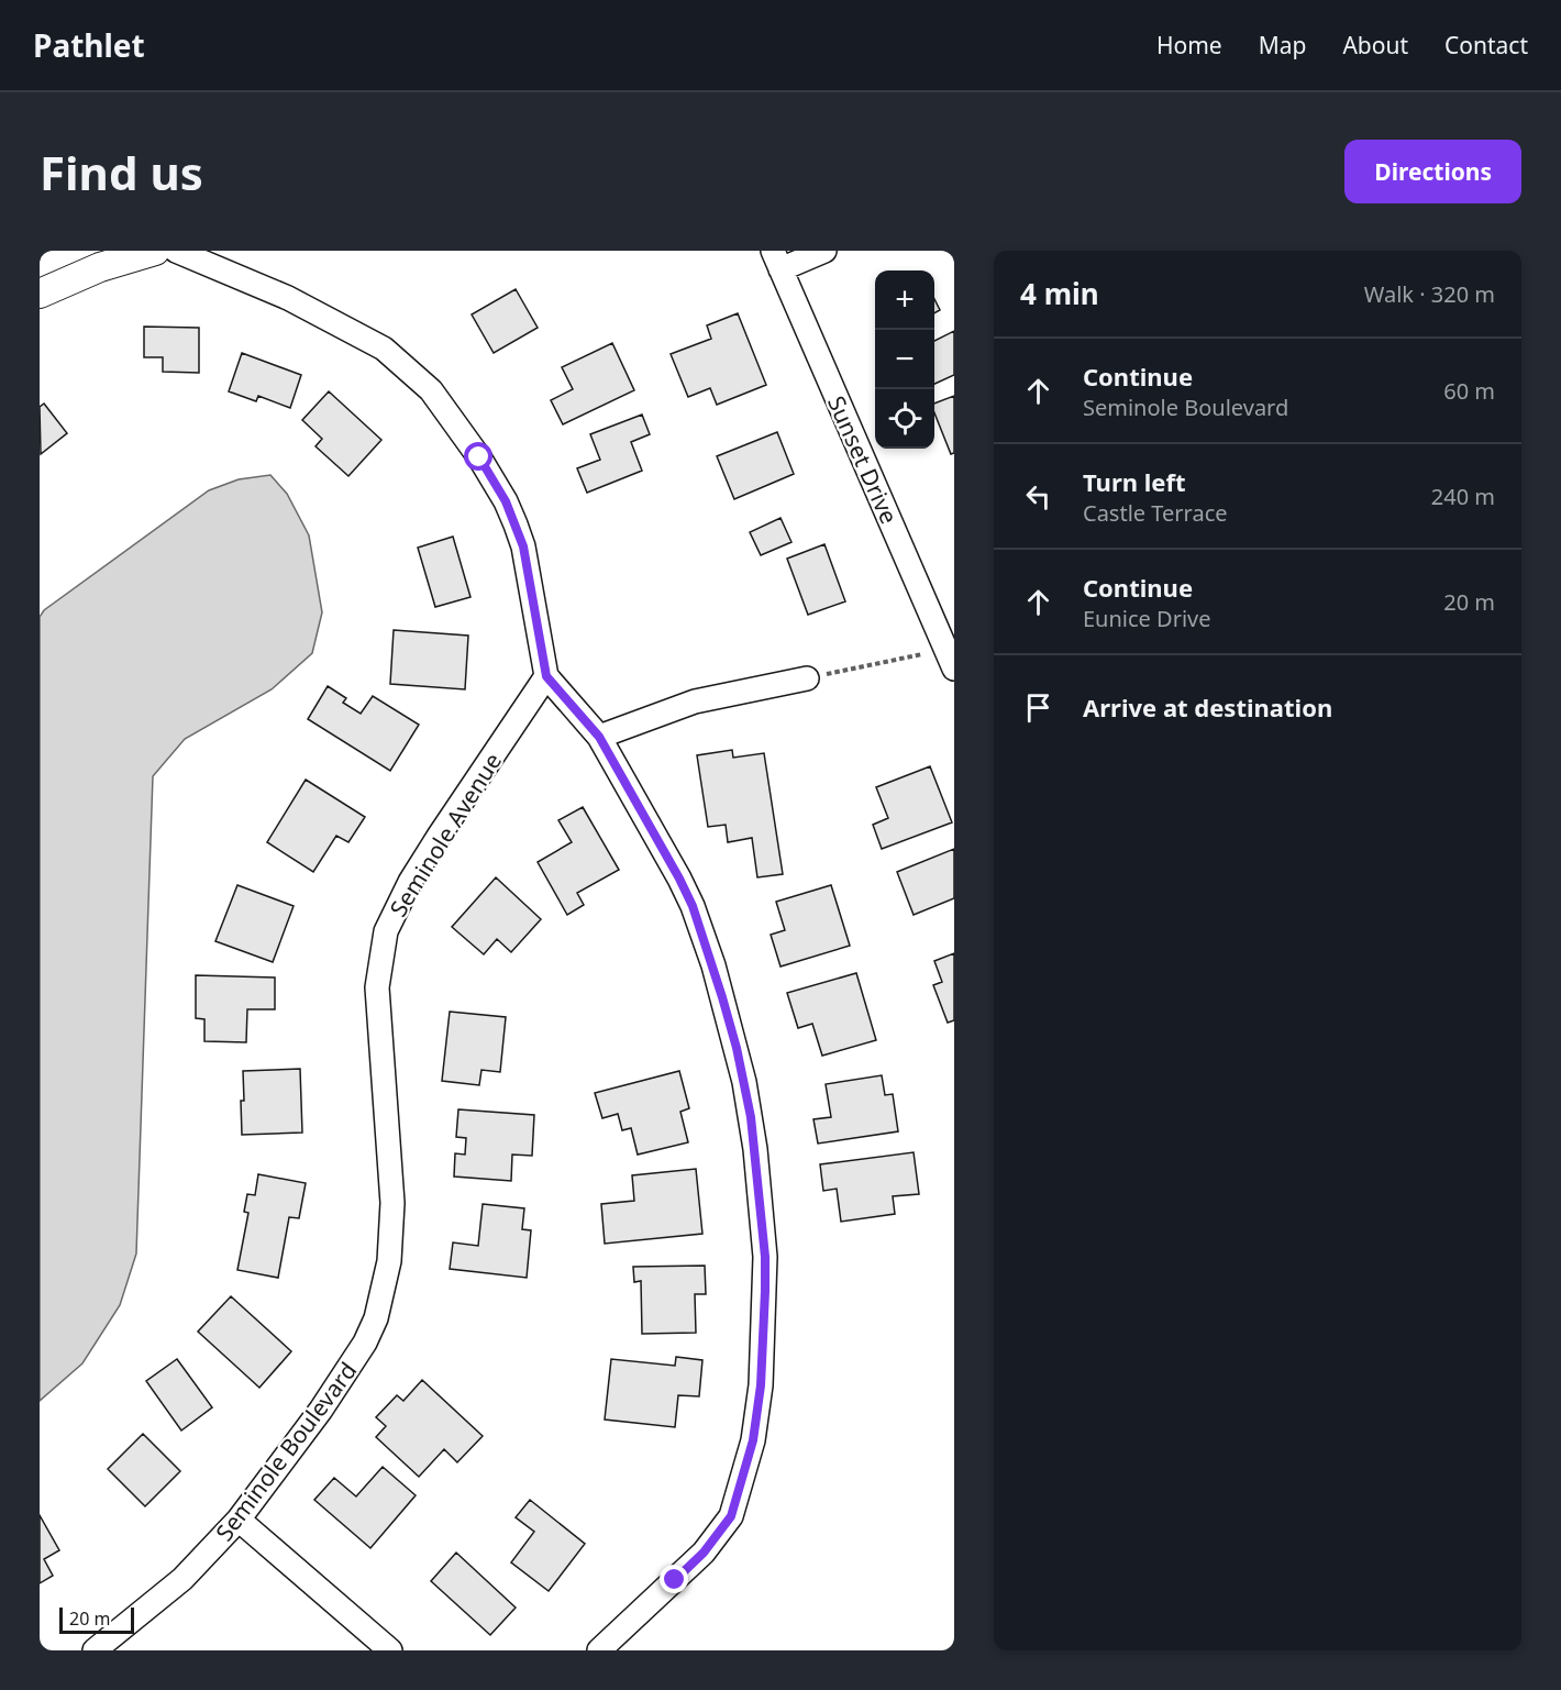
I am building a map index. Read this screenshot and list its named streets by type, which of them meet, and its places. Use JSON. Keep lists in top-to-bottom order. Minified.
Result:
{"streets":{"street":["Sunset Drive","Seminole Avenue","Seminole Boulevard"]},"crossings":[["Seminole Avenue","Seminole Boulevard"]],"scale_bar":"20 m","page":{"header":"Pathlet","nav":["Home","Map","About","Contact"],"buttons":"Directions","title":"Find us","heading":["4 min","Walk · 320 m"],"map_buttons":["+","−"],"list":[["Continue","Seminole Boulevard","60 m"],["Turn left","Castle Terrace","240 m"],["Continue","Eunice Drive","20 m"],"Arrive at destination"],"scale":"20 m"}}
